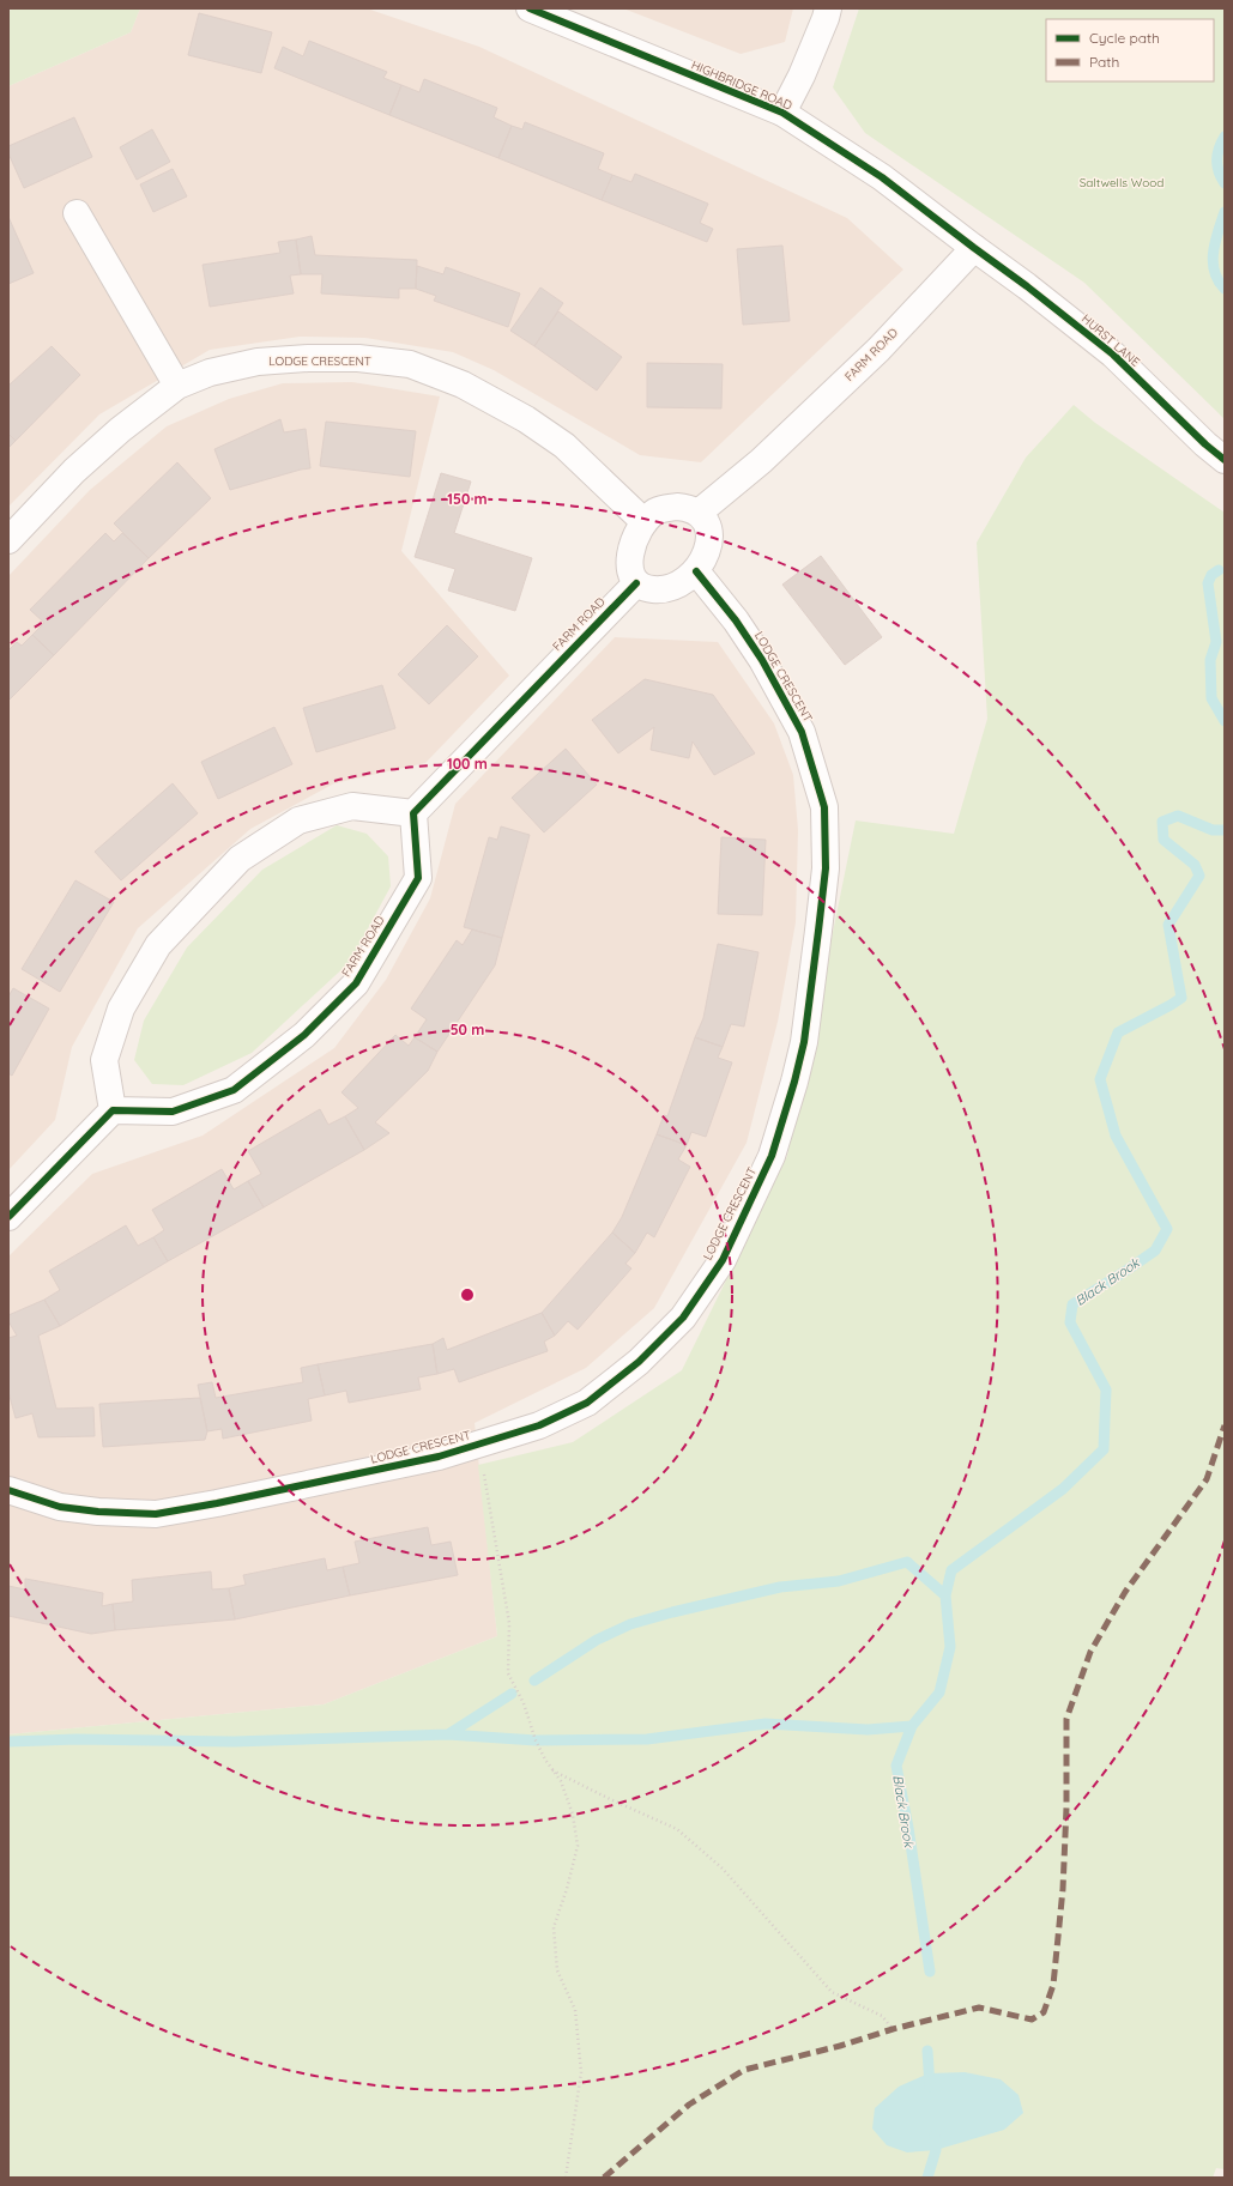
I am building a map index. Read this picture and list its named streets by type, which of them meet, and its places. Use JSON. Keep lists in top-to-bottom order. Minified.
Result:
{"streets":{"street":["HIGHBRIDGE ROAD","HURST LANE","FARM ROAD","LODGE CRESCENT"]},"crossings":[["HIGHBRIDGE ROAD","HURST LANE"],["HIGHBRIDGE ROAD","FARM ROAD"],["HURST LANE","FARM ROAD"],["FARM ROAD","LODGE CRESCENT"]],"water":["Black Brook"],"parks":["Saltwells Wood"],"legend":["Cycle path","Path"],"rings":["150 m","100 m","50 m"]}
